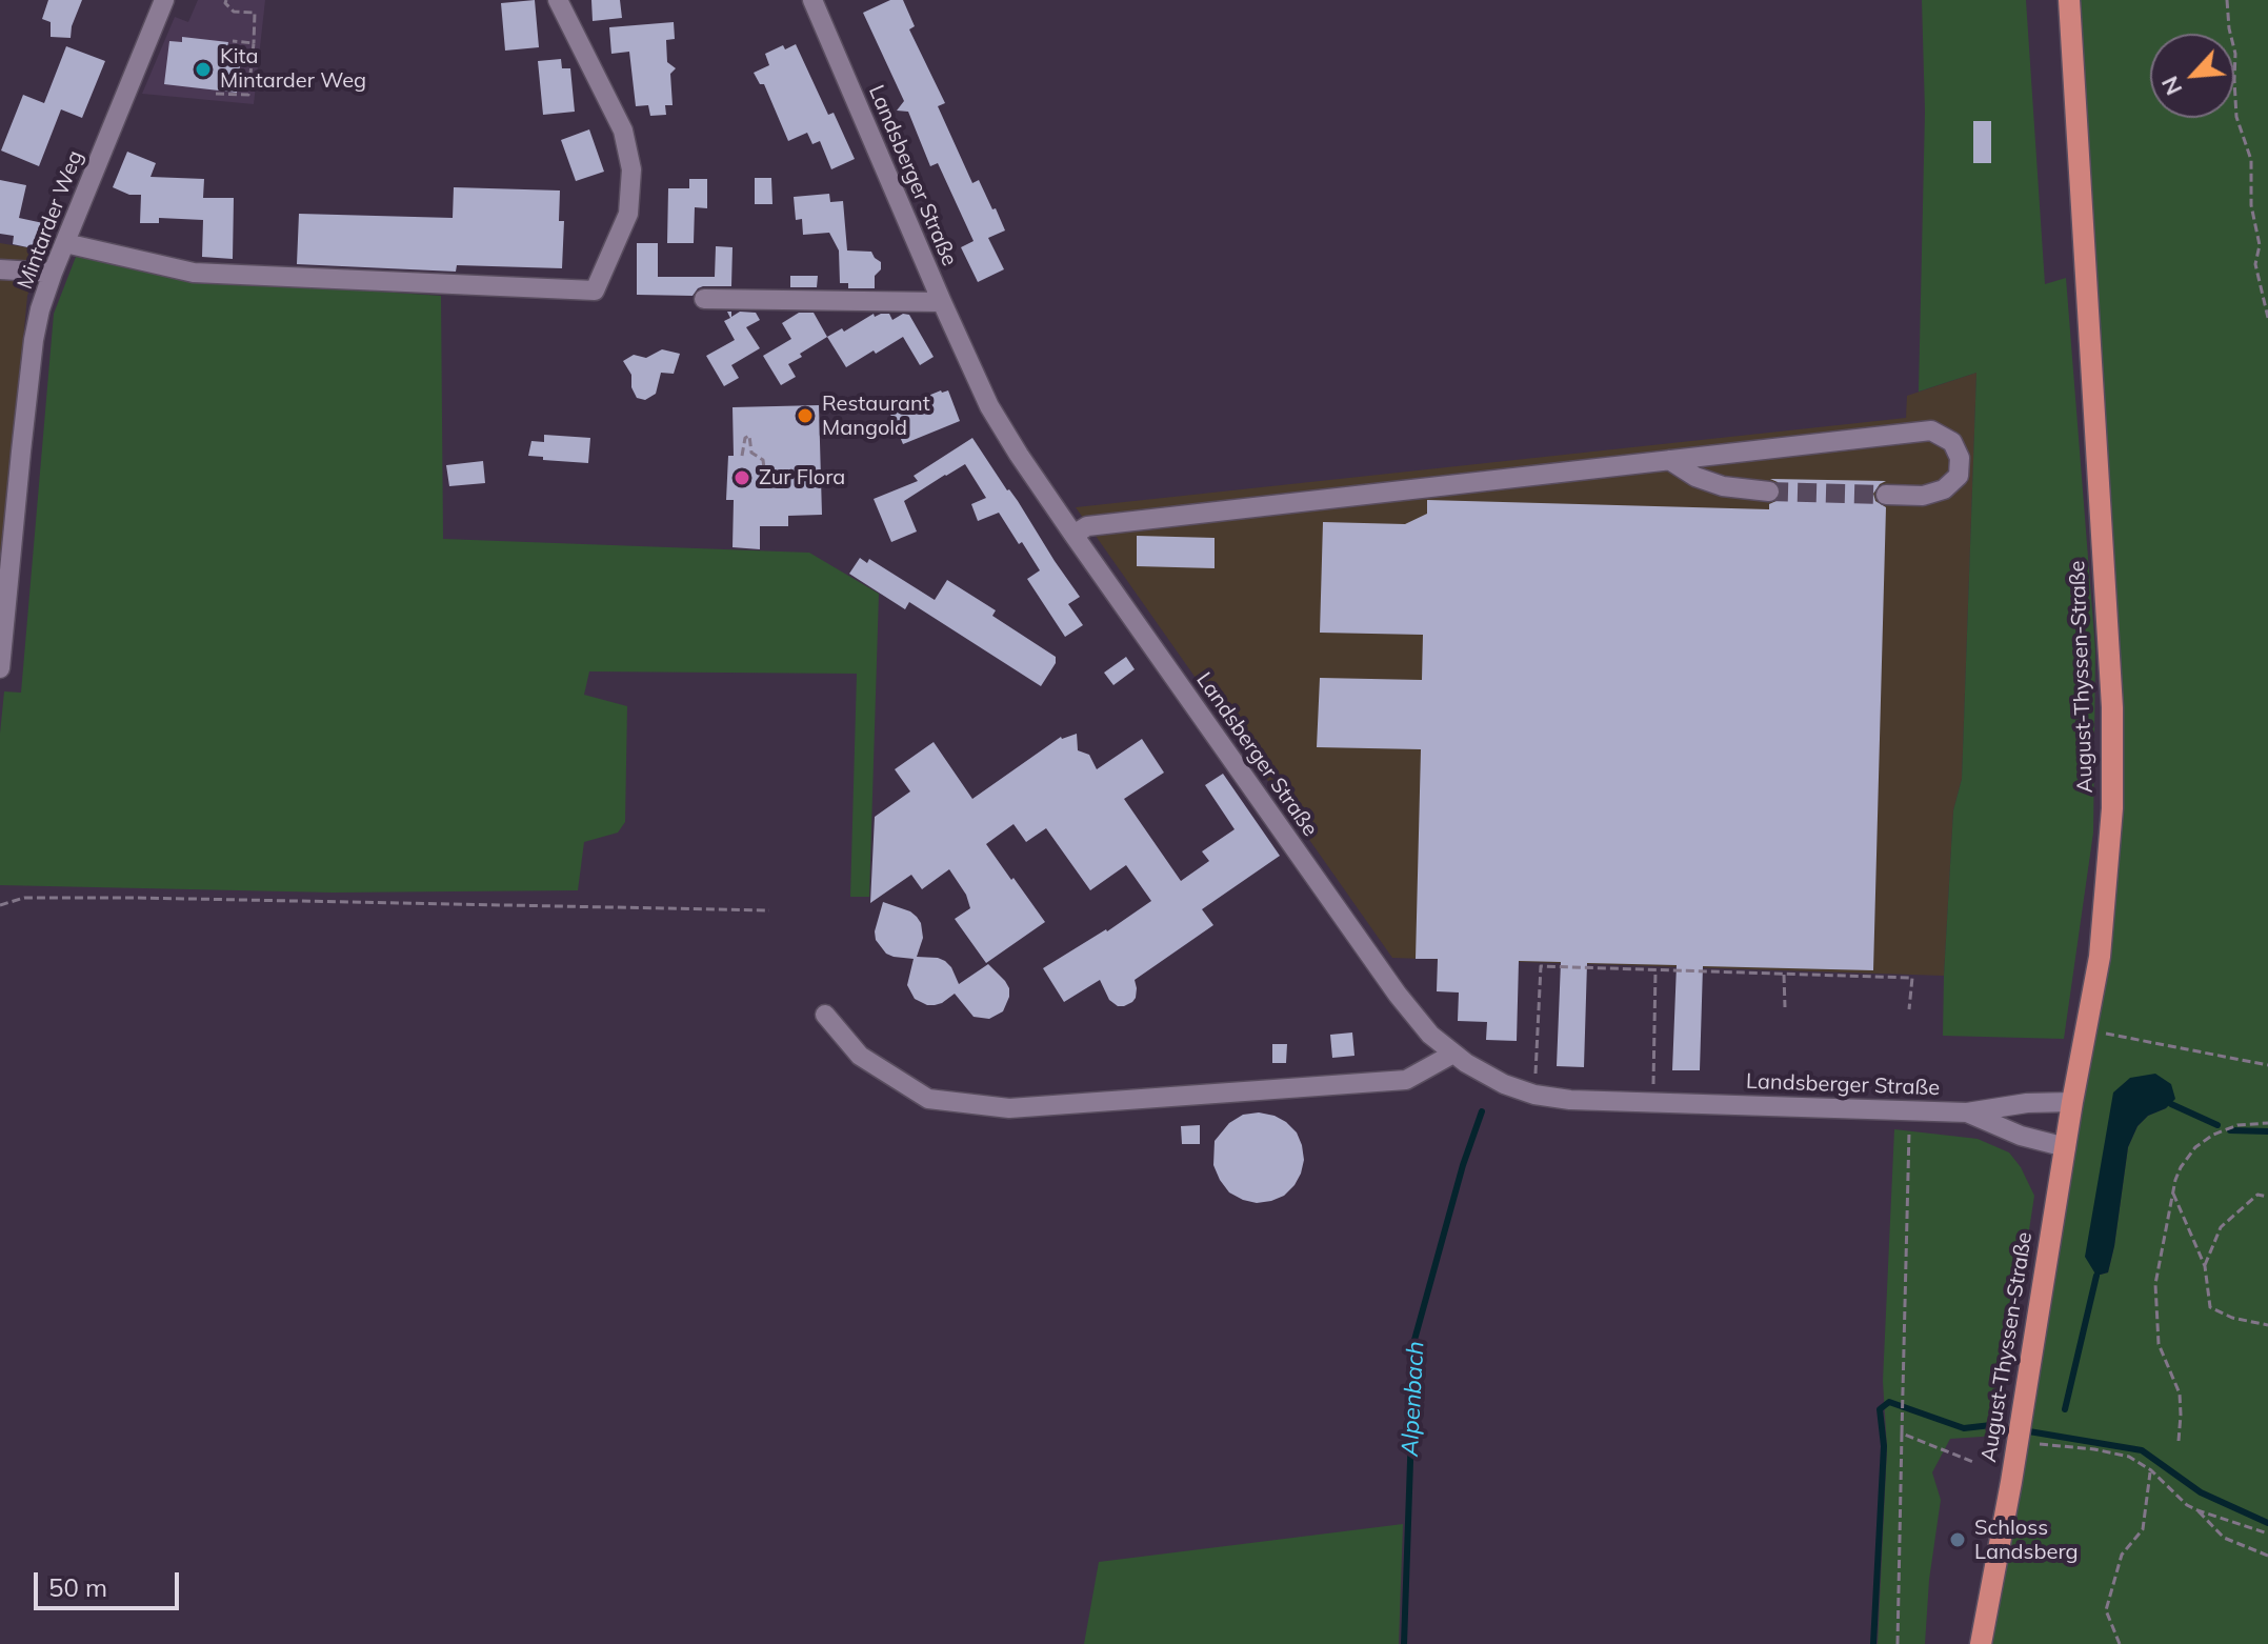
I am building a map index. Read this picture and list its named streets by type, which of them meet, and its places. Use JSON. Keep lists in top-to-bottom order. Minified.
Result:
{"streets":{"main road":["August-Thyssen-Straße"],"street":["Landsberger Straße","Mintarder Weg"]},"crossings":[["Landsberger Straße","August-Thyssen-Straße"]],"water":["Alpenbach"],"places":["Kita Mintarder Weg","Restaurant Mangold","Zur Flora","Schloss Landsberg"],"scale_bar":"50 m","north":"bottom left"}
